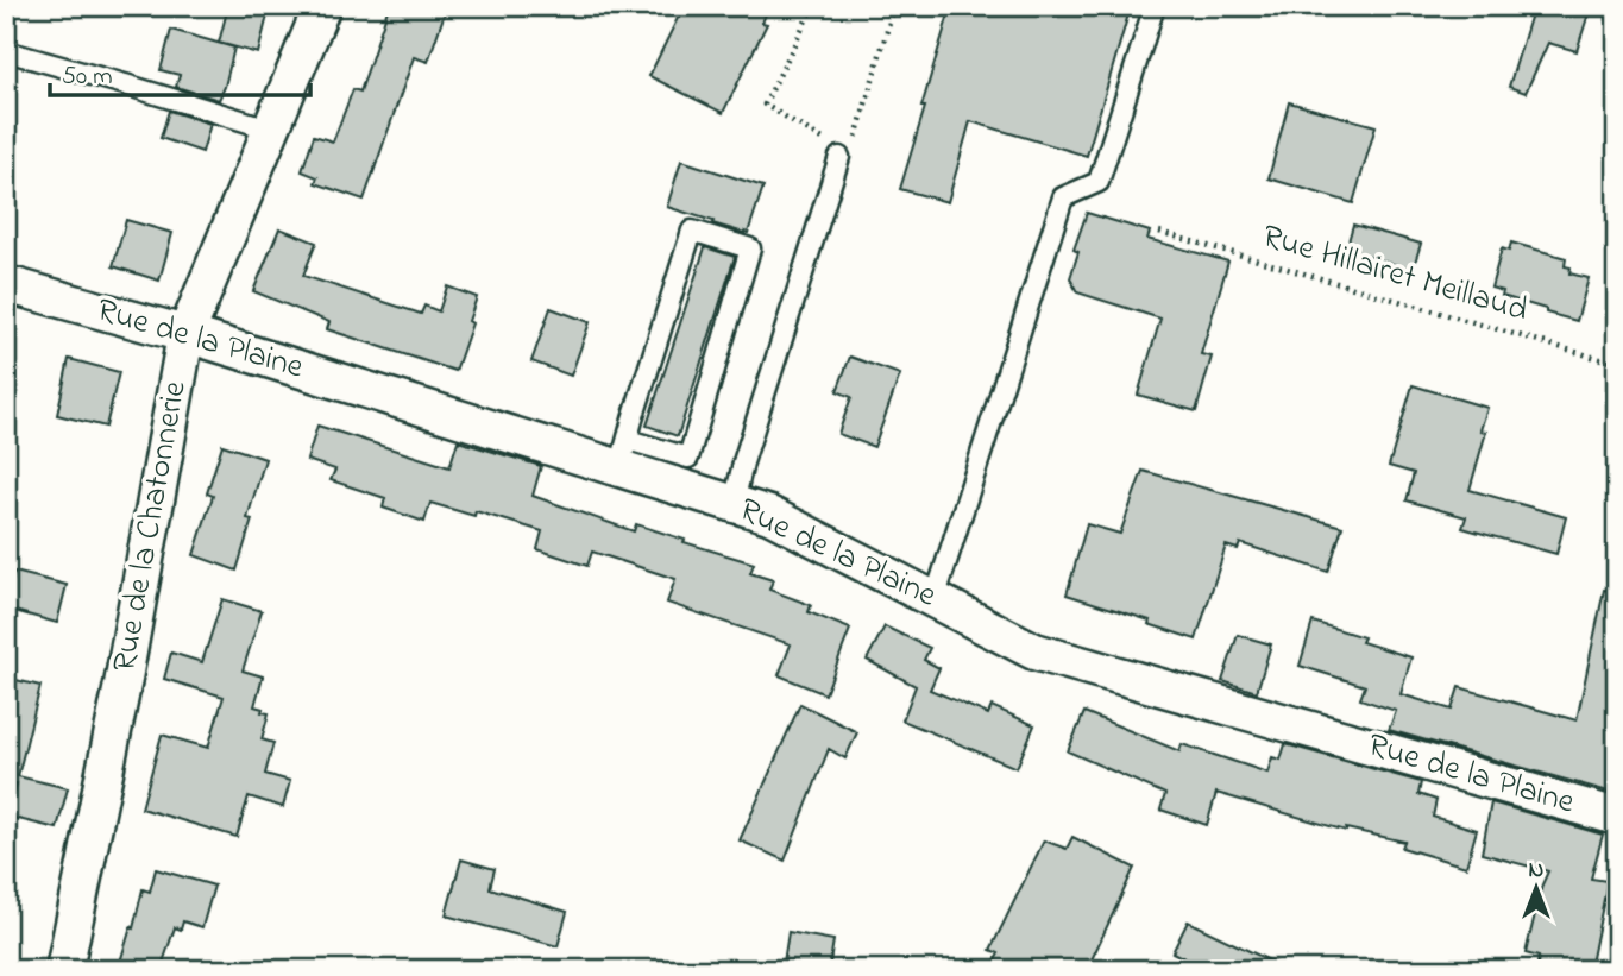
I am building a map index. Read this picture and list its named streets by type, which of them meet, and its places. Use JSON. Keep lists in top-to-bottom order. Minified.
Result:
{"streets":{"street":["Rue de la Plaine","Rue de la Chatonnerie"],"path":["Rue Hillairet Meillaud"]},"crossings":[["Rue de la Plaine","Rue de la Chatonnerie"]],"scale_bar":"50 m","north":"top"}
